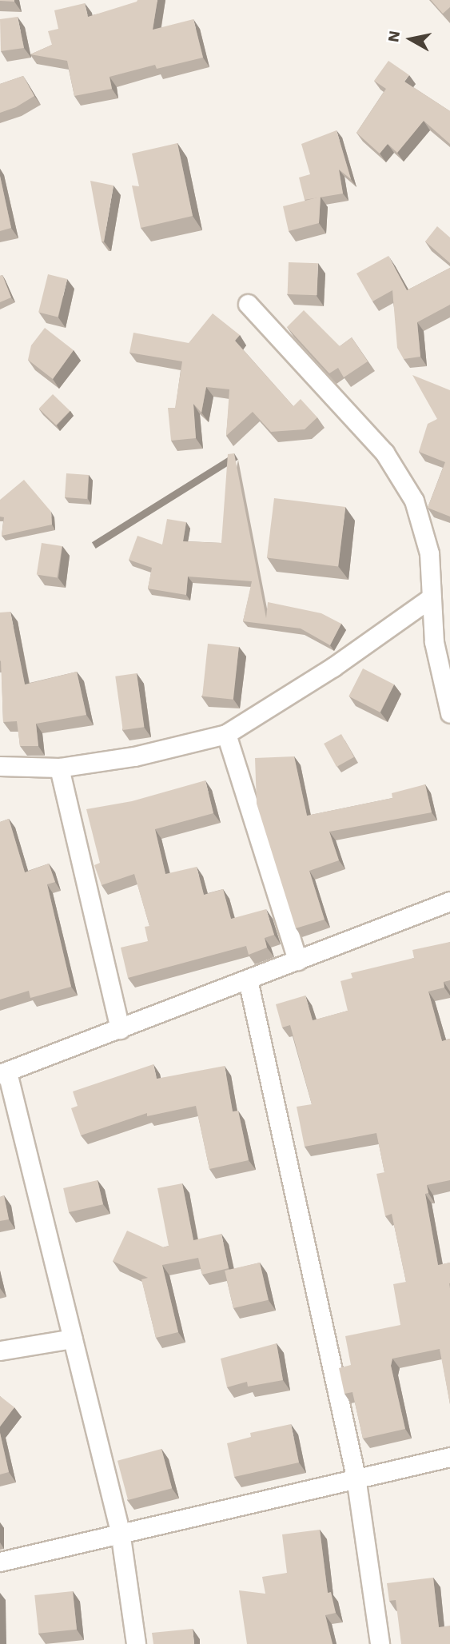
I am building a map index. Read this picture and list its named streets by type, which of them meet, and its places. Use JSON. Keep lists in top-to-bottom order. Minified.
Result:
{"north":"left"}
